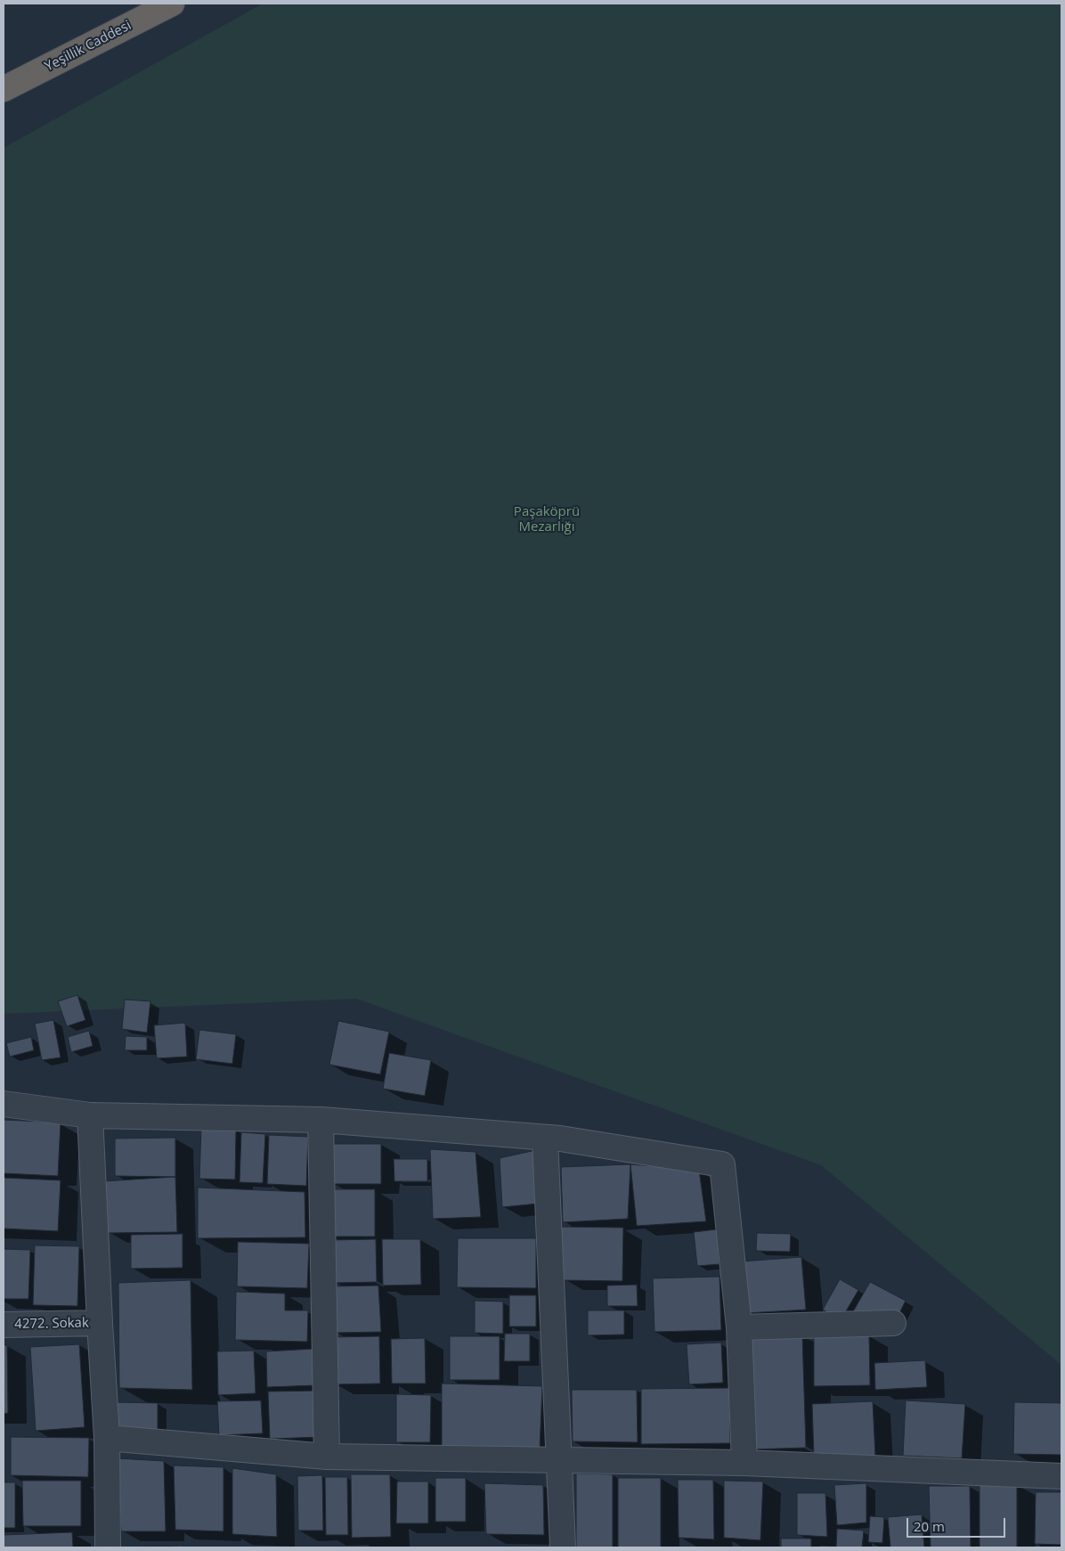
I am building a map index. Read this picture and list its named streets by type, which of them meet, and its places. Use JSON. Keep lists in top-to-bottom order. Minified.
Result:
{"streets":{"highway":["Yeşillik Caddesi"],"street":["4272. Sokak"]},"parks":["Paşaköprü Mezarlığı"],"scale_bar":"20 m"}
